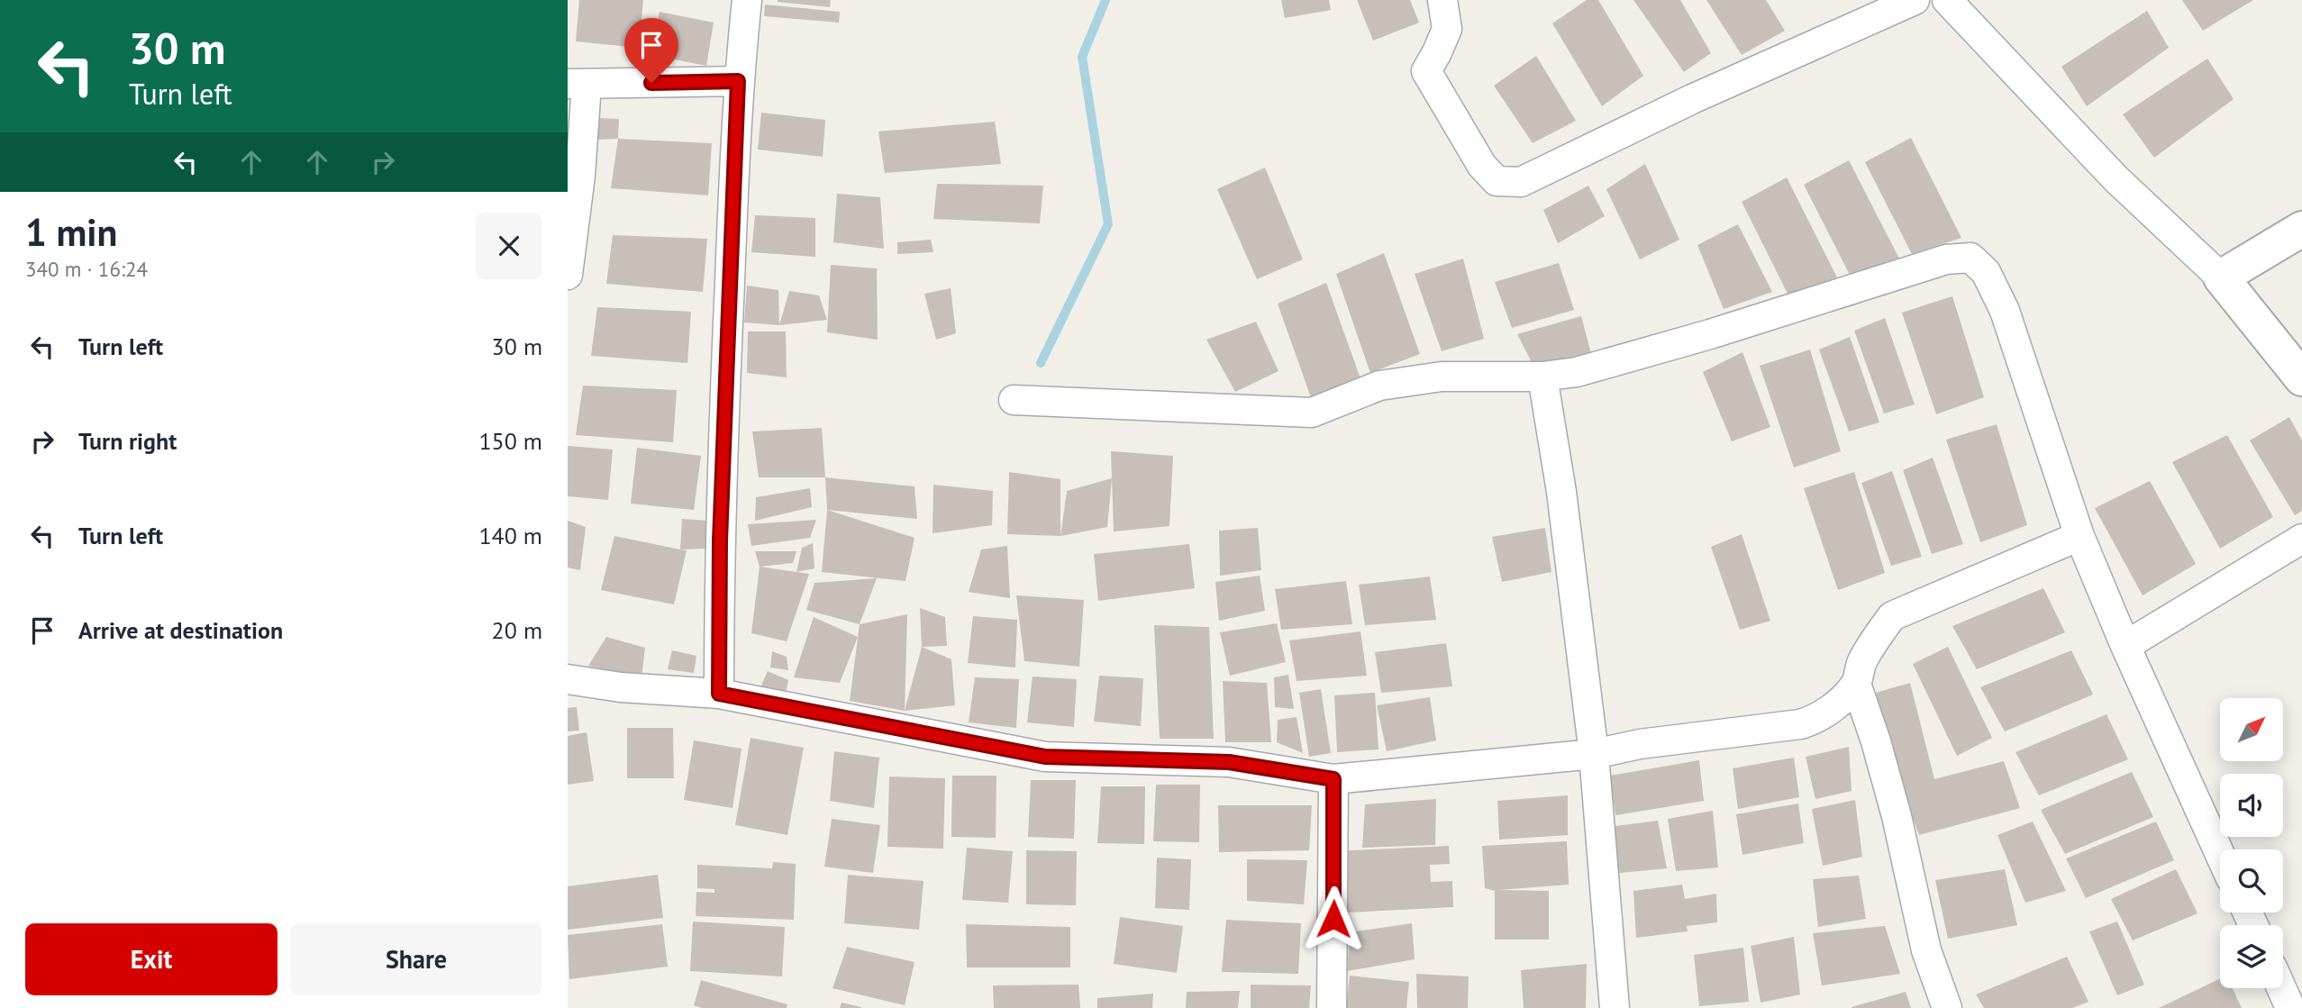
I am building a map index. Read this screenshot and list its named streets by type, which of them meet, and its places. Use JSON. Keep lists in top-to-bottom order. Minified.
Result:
{"north":"top right","page":{"turn":["30 m","Turn left"],"heading":["1 min","340 m · 16:24"],"list":[{"name":"Turn left","value":"30 m"},{"name":"Turn right","value":"150 m"},{"name":"Turn left","value":"140 m"},{"name":"Arrive at destination","value":"20 m"}],"buttons":["Exit","Share"]}}
